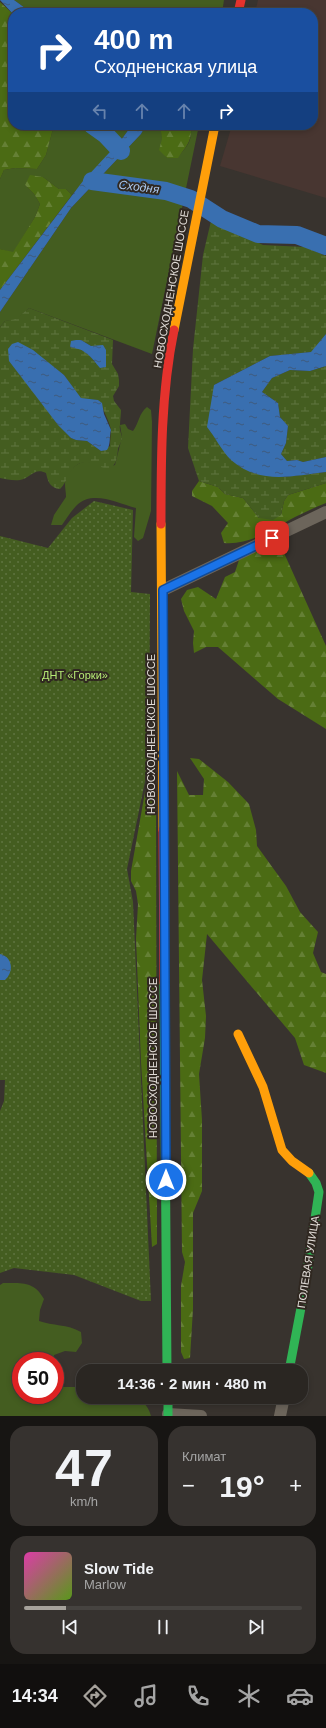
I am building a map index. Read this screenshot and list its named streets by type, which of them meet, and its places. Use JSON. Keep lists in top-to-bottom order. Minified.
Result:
{"streets":{"main road":["НОВОСХОДНЕНСКОЕ ШОССЕ","ПОЛЕВАЯ УЛИЦА"]},"water":["Сходня"],"parks":["ДНТ «Горки»"],"page":{"turn":["400 m","Сходненская улица"],"limit":"50","trip":"14:36 · 2 мин · 480 m","tile":[["47","km/h"],"Климат"],"heat":["−","19°","+"],"song":["Slow Tide","Marlow"],"tabs":"14:34"}}
